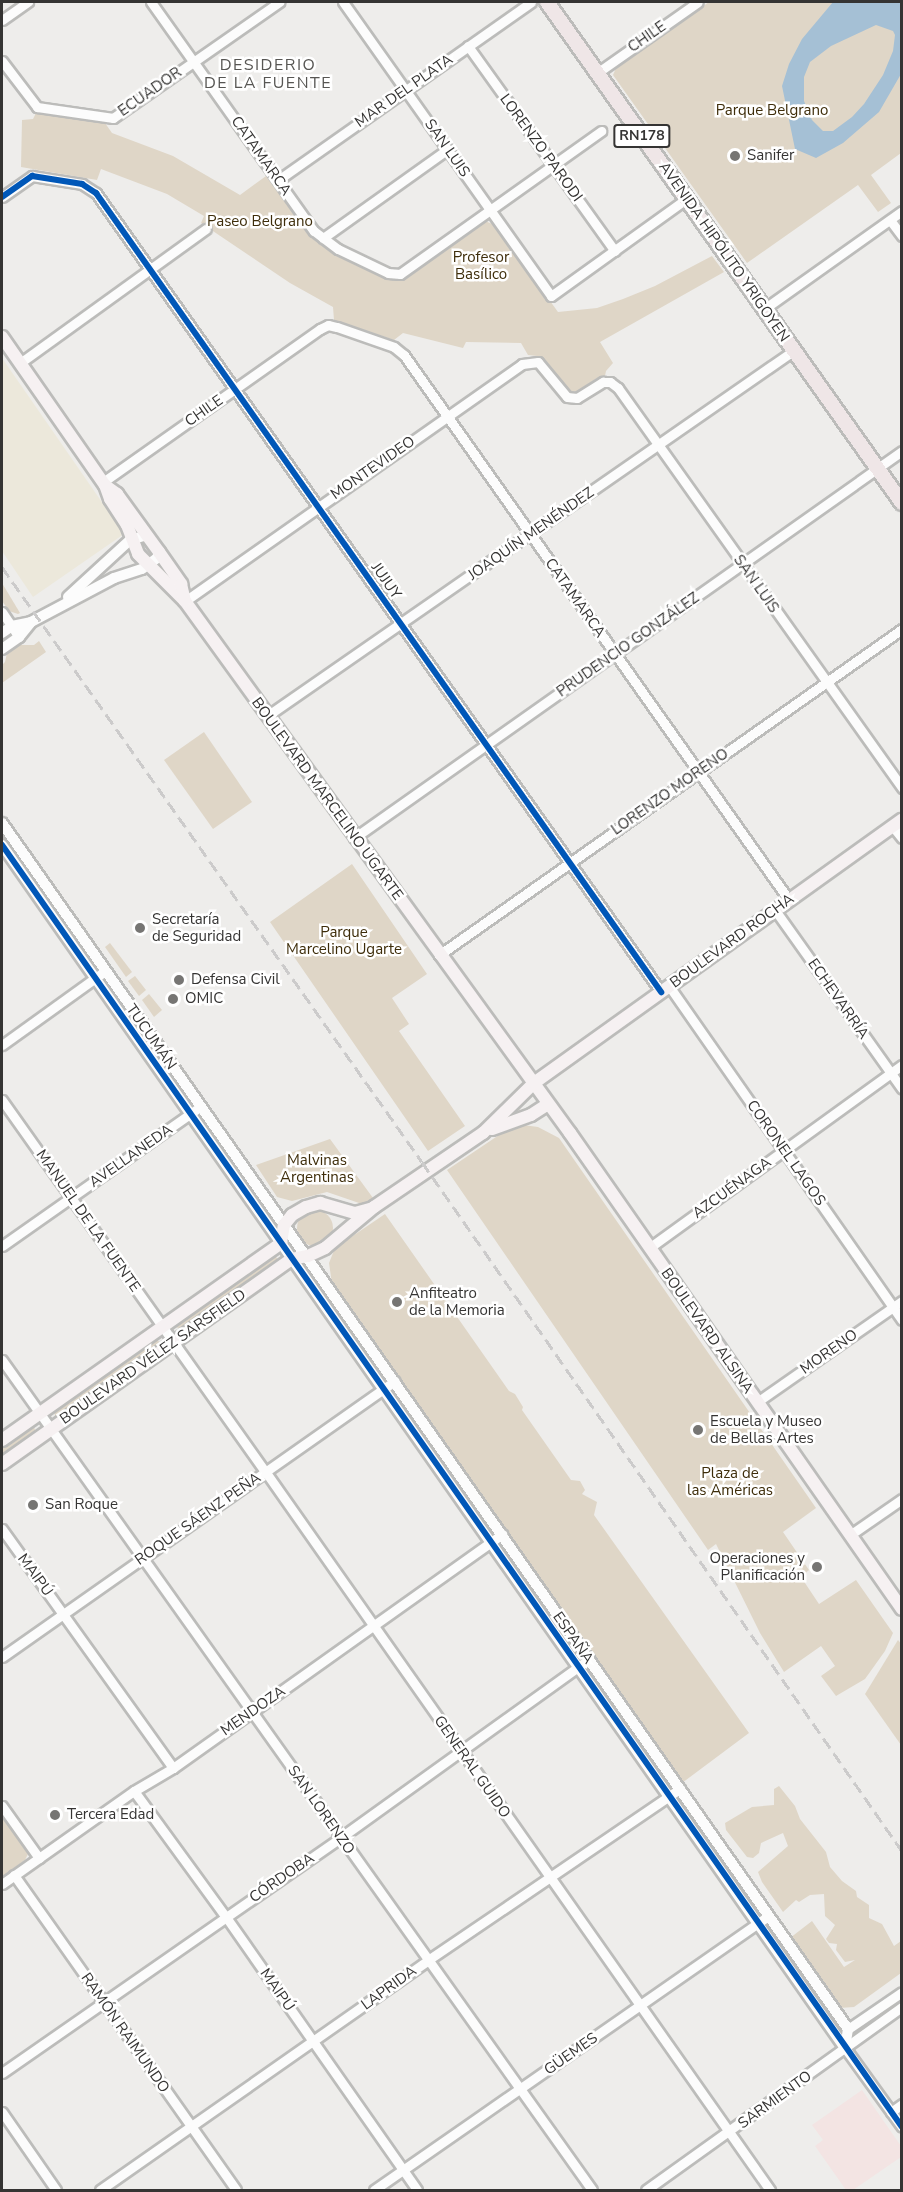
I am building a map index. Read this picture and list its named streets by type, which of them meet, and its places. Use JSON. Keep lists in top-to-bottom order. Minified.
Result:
{"streets":{"main road":["RN178","AVENIDA HIPÓLITO YRIGOYEN","BOULEVARD MARCELINO UGARTE","BOULEVARD ROCHA","BOULEVARD ALSINA","BOULEVARD VÉLEZ SARSFIELD"],"street":["CHILE","MAR DEL PLATA","ECUADOR","SAN LUIS","LORENZO PARODI","CATAMARCA","MONTEVIDEO","JOAQUÍN MENÉNDEZ","JUJUY","PRUDENCIO GONZÁLEZ","LORENZO MORENO","ECHEVARRÍA","TUCUMÁN","CORONEL LAGOS","AVELLANEDA","AZCUÉNAGA","MANUEL DE LA FUENTE","MORENO","ROQUE SÁENZ PEÑA","MAIPÚ","ESPAÑA","MENDOZA","GENERAL GUIDO","SAN LORENZO","CÓRDOBA","LAPRIDA","RAMÓN RAIMUNDO","GÜEMES","SARMIENTO"]},"crossings":[["CHILE","CATAMARCA"],["CHILE","AVENIDA HIPÓLITO YRIGOYEN"],["CHILE","JUJUY"],["CHILE","BOULEVARD MARCELINO UGARTE"],["MAR DEL PLATA","SAN LUIS"],["MAR DEL PLATA","LORENZO PARODI"],["MAR DEL PLATA","CATAMARCA"],["ECUADOR","CATAMARCA"],["SAN LUIS","LORENZO PARODI"],["SAN LUIS","CATAMARCA"],["SAN LUIS","MONTEVIDEO"],["SAN LUIS","JOAQUÍN MENÉNDEZ"],["SAN LUIS","PRUDENCIO GONZÁLEZ"],["SAN LUIS","LORENZO MORENO"],["CATAMARCA","MONTEVIDEO"],["CATAMARCA","JOAQUÍN MENÉNDEZ"],["CATAMARCA","PRUDENCIO GONZÁLEZ"],["CATAMARCA","LORENZO MORENO"],["CATAMARCA","BOULEVARD ROCHA"],["AVENIDA HIPÓLITO YRIGOYEN","JOAQUÍN MENÉNDEZ"],["AVENIDA HIPÓLITO YRIGOYEN","PRUDENCIO GONZÁLEZ"],["MONTEVIDEO","JUJUY"],["MONTEVIDEO","BOULEVARD MARCELINO UGARTE"],["JOAQUÍN MENÉNDEZ","JUJUY"],["JOAQUÍN MENÉNDEZ","BOULEVARD MARCELINO UGARTE"],["JUJUY","PRUDENCIO GONZÁLEZ"],["JUJUY","LORENZO MORENO"],["JUJUY","BOULEVARD ROCHA"],["JUJUY","CORONEL LAGOS"],["PRUDENCIO GONZÁLEZ","BOULEVARD MARCELINO UGARTE"],["LORENZO MORENO","BOULEVARD MARCELINO UGARTE"],["BOULEVARD MARCELINO UGARTE","BOULEVARD ROCHA"],["BOULEVARD MARCELINO UGARTE","BOULEVARD ALSINA"],["BOULEVARD ROCHA","ECHEVARRÍA"],["BOULEVARD ROCHA","CORONEL LAGOS"],["BOULEVARD ROCHA","BOULEVARD ALSINA"],["ECHEVARRÍA","AZCUÉNAGA"],["TUCUMÁN","AVELLANEDA"],["TUCUMÁN","BOULEVARD VÉLEZ SARSFIELD"],["TUCUMÁN","ESPAÑA"],["CORONEL LAGOS","AZCUÉNAGA"],["CORONEL LAGOS","MORENO"],["AVELLANEDA","MANUEL DE LA FUENTE"],["AZCUÉNAGA","BOULEVARD ALSINA"],["MANUEL DE LA FUENTE","BOULEVARD VÉLEZ SARSFIELD"],["MANUEL DE LA FUENTE","GENERAL GUIDO"],["BOULEVARD ALSINA","MORENO"],["BOULEVARD VÉLEZ SARSFIELD","ESPAÑA"],["BOULEVARD VÉLEZ SARSFIELD","GENERAL GUIDO"],["BOULEVARD VÉLEZ SARSFIELD","SAN LORENZO"],["ROQUE SÁENZ PEÑA","MAIPÚ"],["ROQUE SÁENZ PEÑA","ESPAÑA"],["ROQUE SÁENZ PEÑA","GENERAL GUIDO"],["ROQUE SÁENZ PEÑA","SAN LORENZO"],["MAIPÚ","MENDOZA"],["MAIPÚ","CÓRDOBA"],["MAIPÚ","LAPRIDA"],["MAIPÚ","GÜEMES"],["ESPAÑA","MENDOZA"],["ESPAÑA","CÓRDOBA"],["ESPAÑA","LAPRIDA"],["ESPAÑA","GÜEMES"],["ESPAÑA","SARMIENTO"],["MENDOZA","GENERAL GUIDO"],["MENDOZA","SAN LORENZO"],["MENDOZA","RAMÓN RAIMUNDO"],["GENERAL GUIDO","CÓRDOBA"],["GENERAL GUIDO","LAPRIDA"],["GENERAL GUIDO","GÜEMES"],["GENERAL GUIDO","SARMIENTO"],["SAN LORENZO","CÓRDOBA"],["SAN LORENZO","LAPRIDA"],["SAN LORENZO","GÜEMES"],["CÓRDOBA","RAMÓN RAIMUNDO"],["LAPRIDA","RAMÓN RAIMUNDO"]],"districts":["DESIDERIO DE LA FUENTE"],"parks":["Parque Belgrano","Paseo Belgrano","Profesor Basílico","Parque Marcelino Ugarte","Malvinas Argentinas","Plaza de las Américas"],"places":["Sanifer","Secretaría de Seguridad","Defensa Civil","OMIC","Anfiteatro de la Memoria","Escuela y Museo de Bellas Artes","San Roque","Operaciones y Planificación","Tercera Edad"]}
